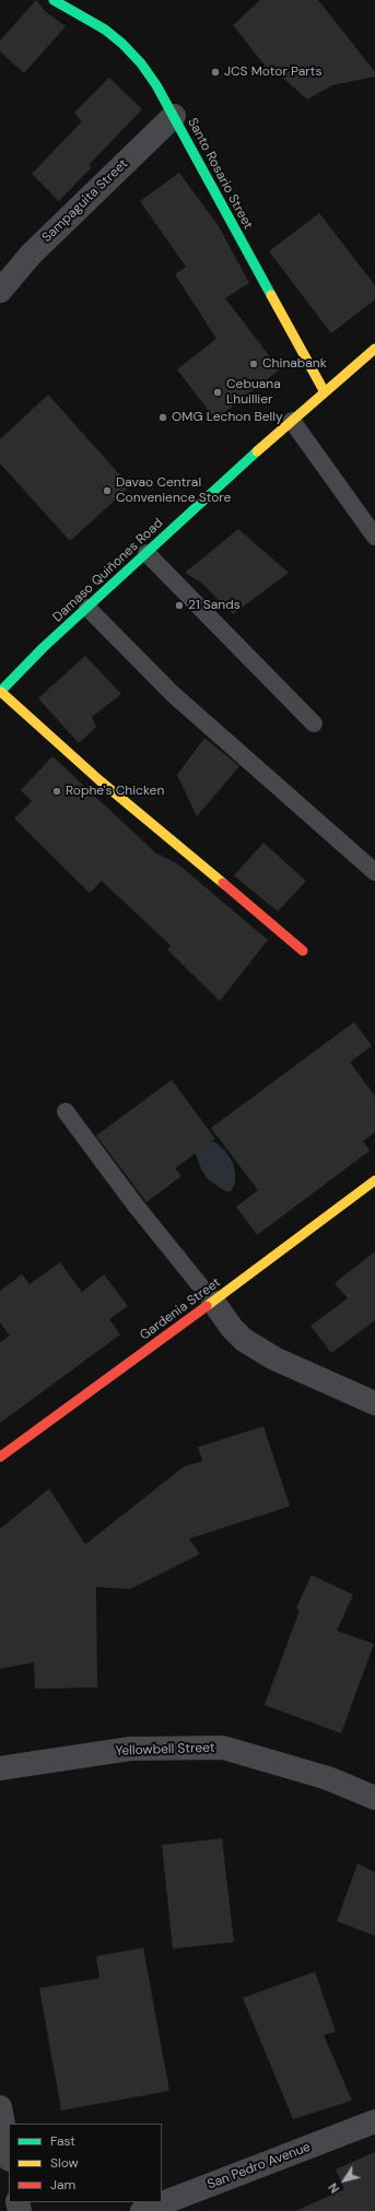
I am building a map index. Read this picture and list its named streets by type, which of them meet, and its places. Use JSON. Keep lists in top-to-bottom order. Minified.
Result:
{"streets":{"street":["Santo Rosario Street","Sampaguita Street","Damaso Quiñones Road","Gardenia Street","Yellowbell Street","San Pedro Avenue"]},"crossings":[["Santo Rosario Street","Sampaguita Street"],["Santo Rosario Street","Damaso Quiñones Road"]],"places":["JCS Motor Parts","Chinabank","Cebuana Lhuillier","OMG Lechon Belly","Davao Central Convenience Store","21 Sands","Rophe's Chicken"],"legend":["Fast","Slow","Jam"],"north":"bottom left"}
